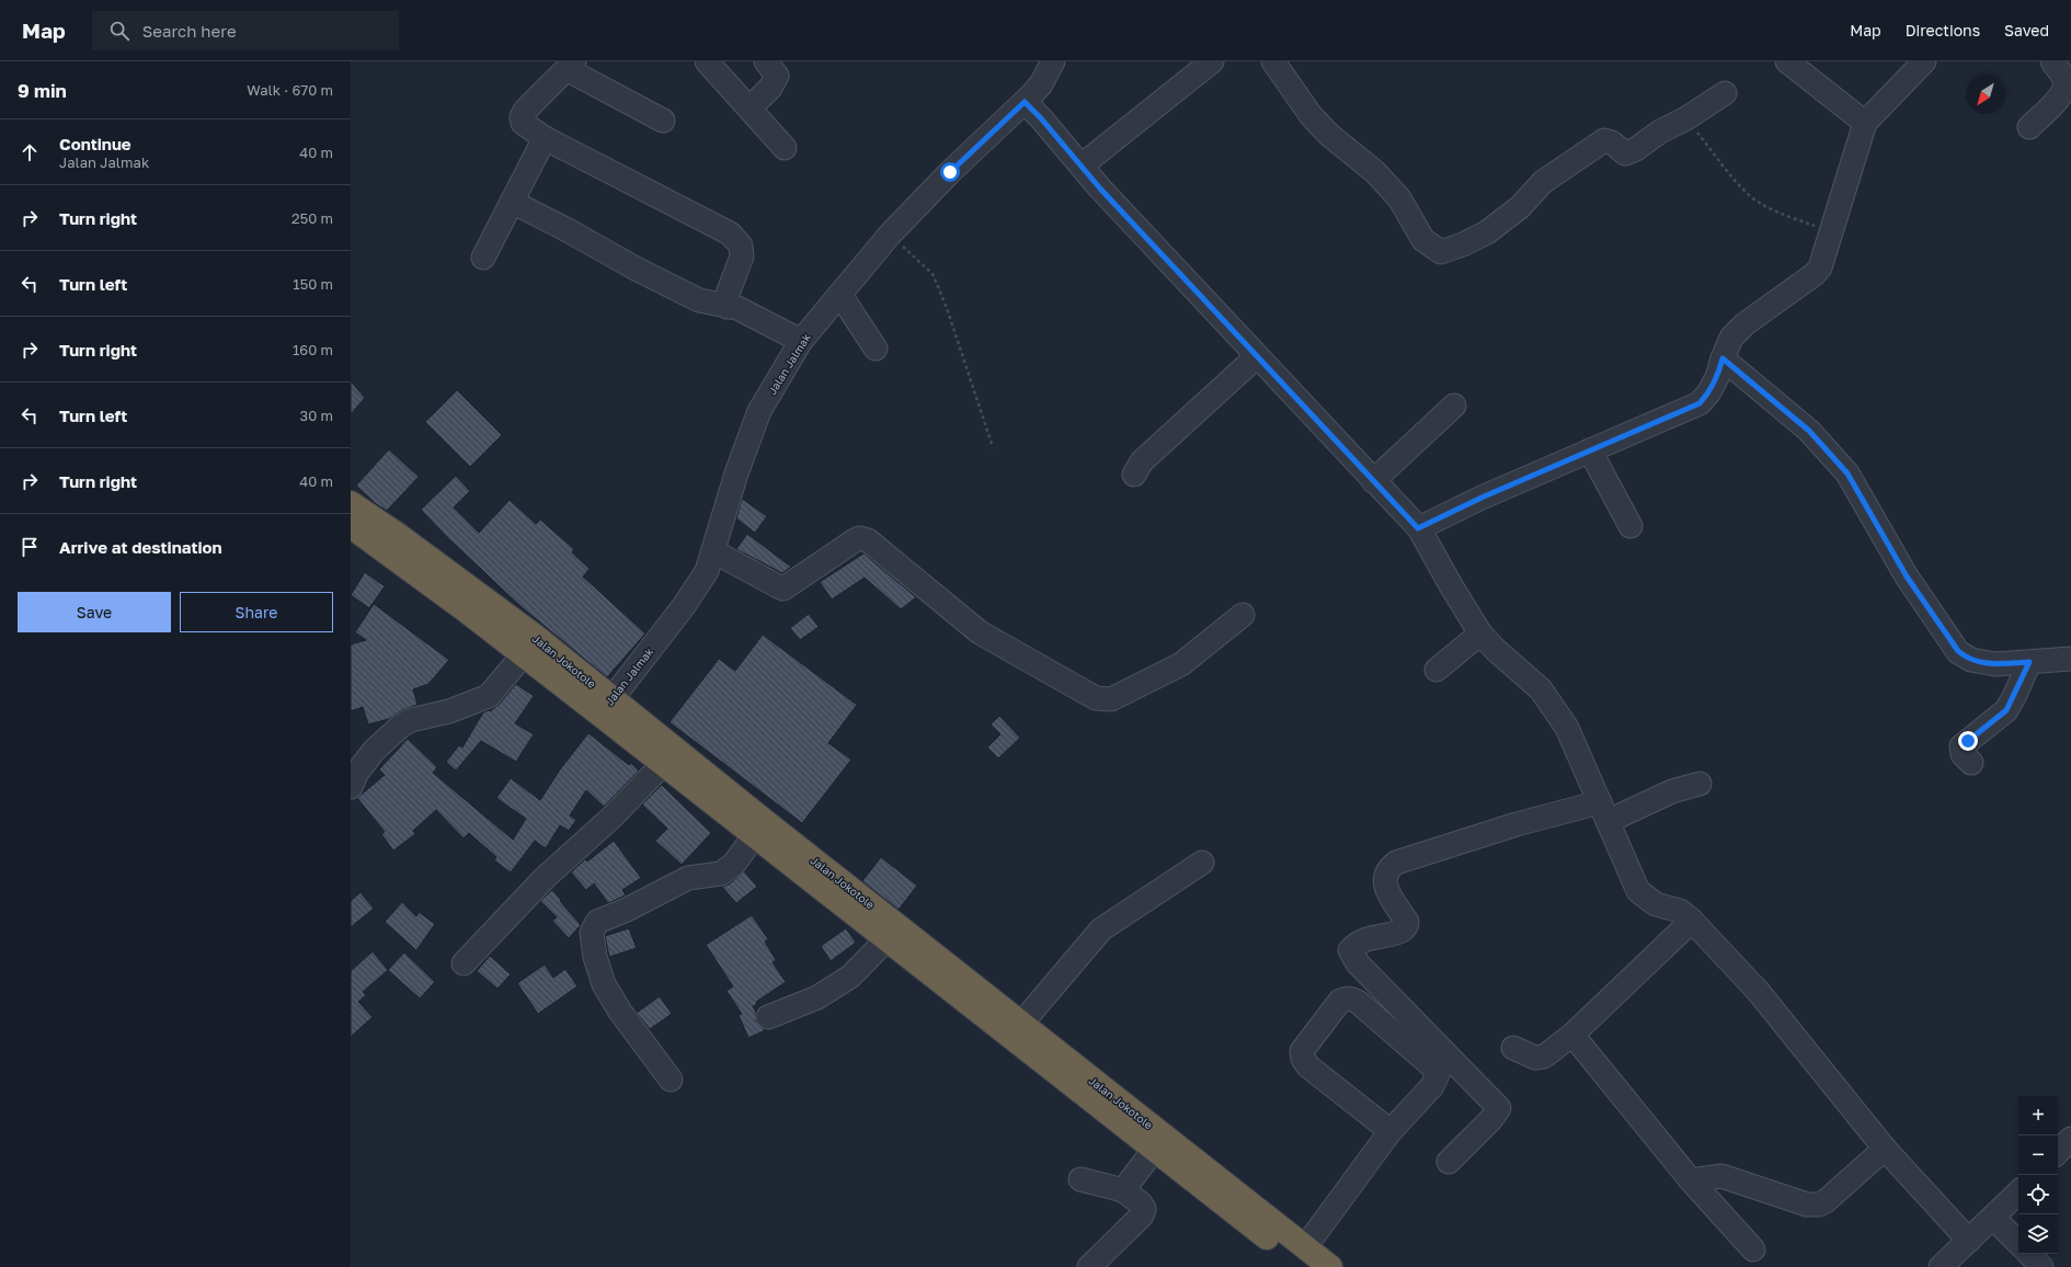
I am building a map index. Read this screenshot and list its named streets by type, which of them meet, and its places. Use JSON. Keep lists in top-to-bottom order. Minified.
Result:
{"streets":{"highway":["Jalan Jokotole"],"street":["Jalan Jalmak"]},"crossings":[["Jalan Jalmak","Jalan Jokotole"]],"north":"bottom left","page":{"header":"Map","search":"Search here","nav":["Map","Directions","Saved"],"heading":["9 min","Walk · 670 m"],"list":[["Continue","Jalan Jalmak","40 m"],["Turn right","250 m"],["Turn left","150 m"],["Turn right","160 m"],["Turn left","30 m"],["Turn right","40 m"],"Arrive at destination"],"buttons":["Save","Share"],"map_buttons":["+","−"]}}
